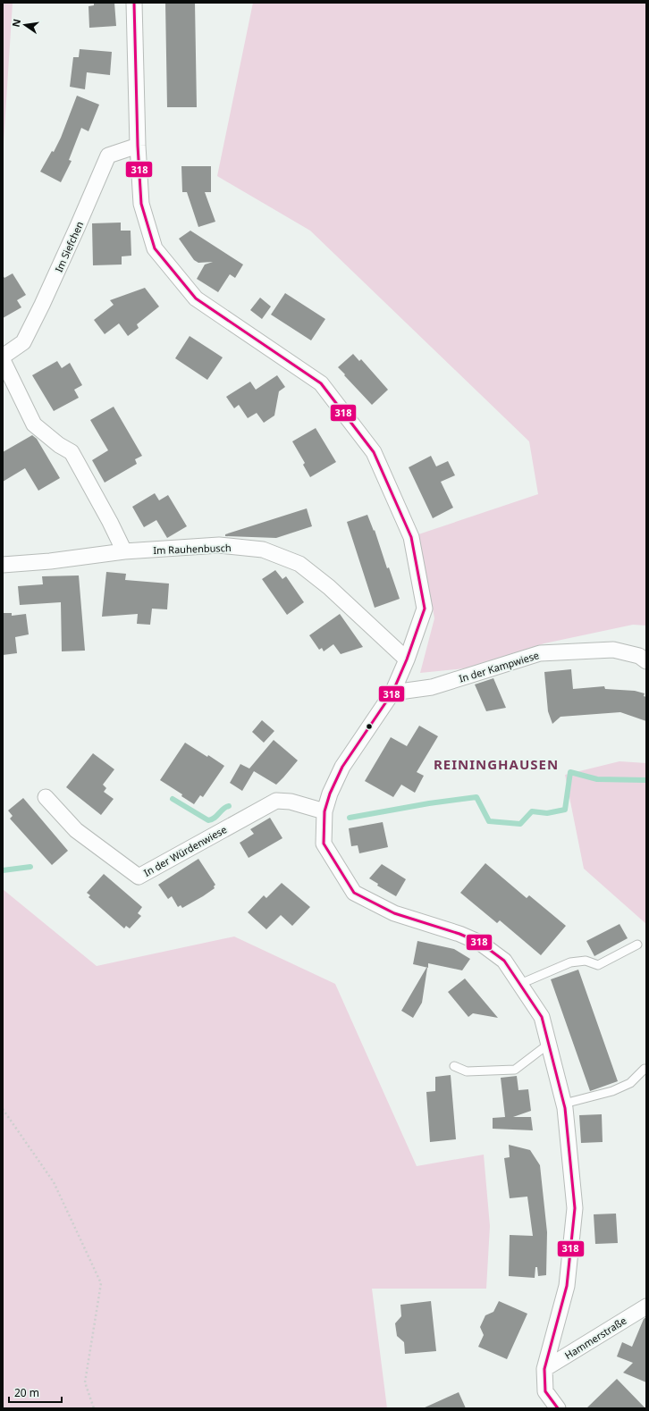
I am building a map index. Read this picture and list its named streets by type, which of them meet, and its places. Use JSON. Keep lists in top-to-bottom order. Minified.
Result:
{"streets":{"street":["Im Siefchen","Im Rauhenbusch","In der Kampwiese","In der Würdenwiese","Hammerstraße"]},"districts":["REININGHAUSEN"],"lines":["transit line 318"],"scale_bar":"20 m","north":"left"}
